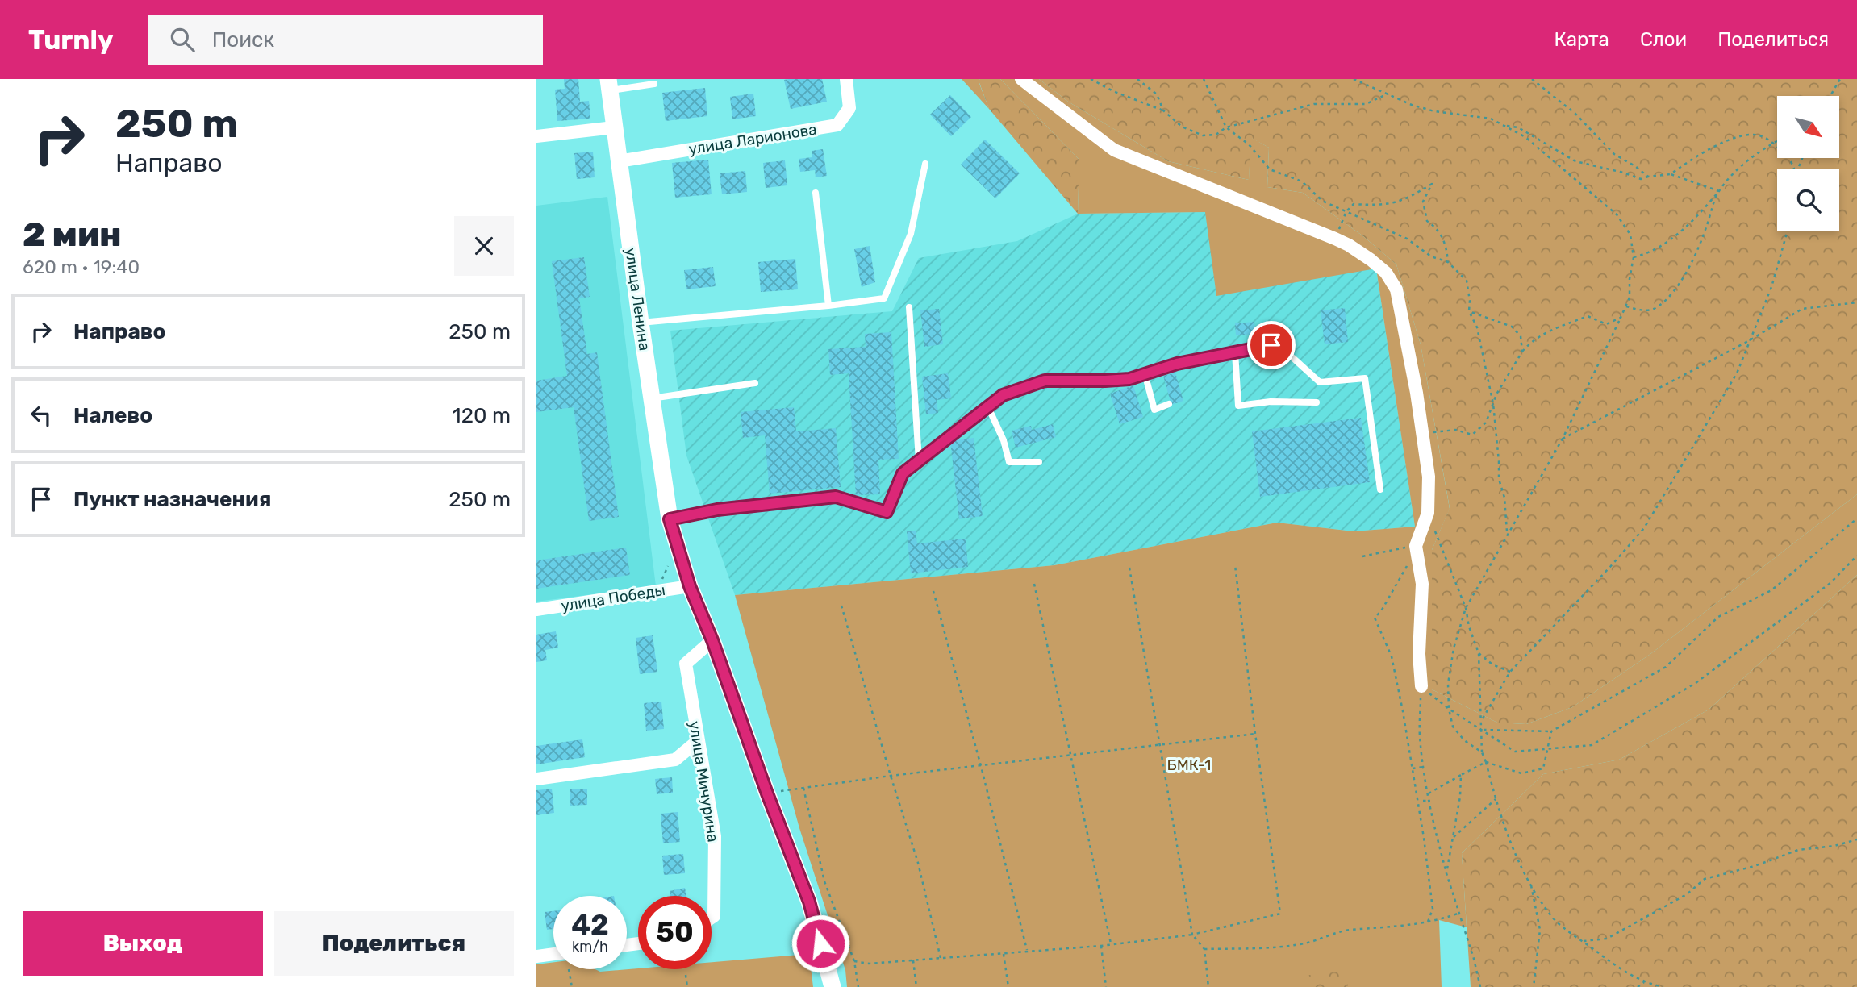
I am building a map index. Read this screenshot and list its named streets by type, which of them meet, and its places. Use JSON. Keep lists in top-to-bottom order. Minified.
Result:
{"streets":{"main road":["улица Ленина"],"street":["улица Ларионова","улица Победы","улица Мичурина"]},"crossings":[["улица Ларионова","улица Ленина"],["улица Ленина","улица Победы"],["улица Ленина","улица Мичурина"]],"parks":["БМК-1"],"north":"bottom right","page":{"header":"Turnly","search":"Поиск","nav":["Карта","Слои","Поделиться"],"turn":["250 m","Направо"],"heading":["2 мин","620 m · 19:40"],"list":[{"name":"Направо","value":"250 m"},{"name":"Налево","value":"120 m"},{"name":"Пункт назначения","value":"250 m"}],"speed":"42 km/h","limit":"50","buttons":["Выход","Поделиться"]}}
